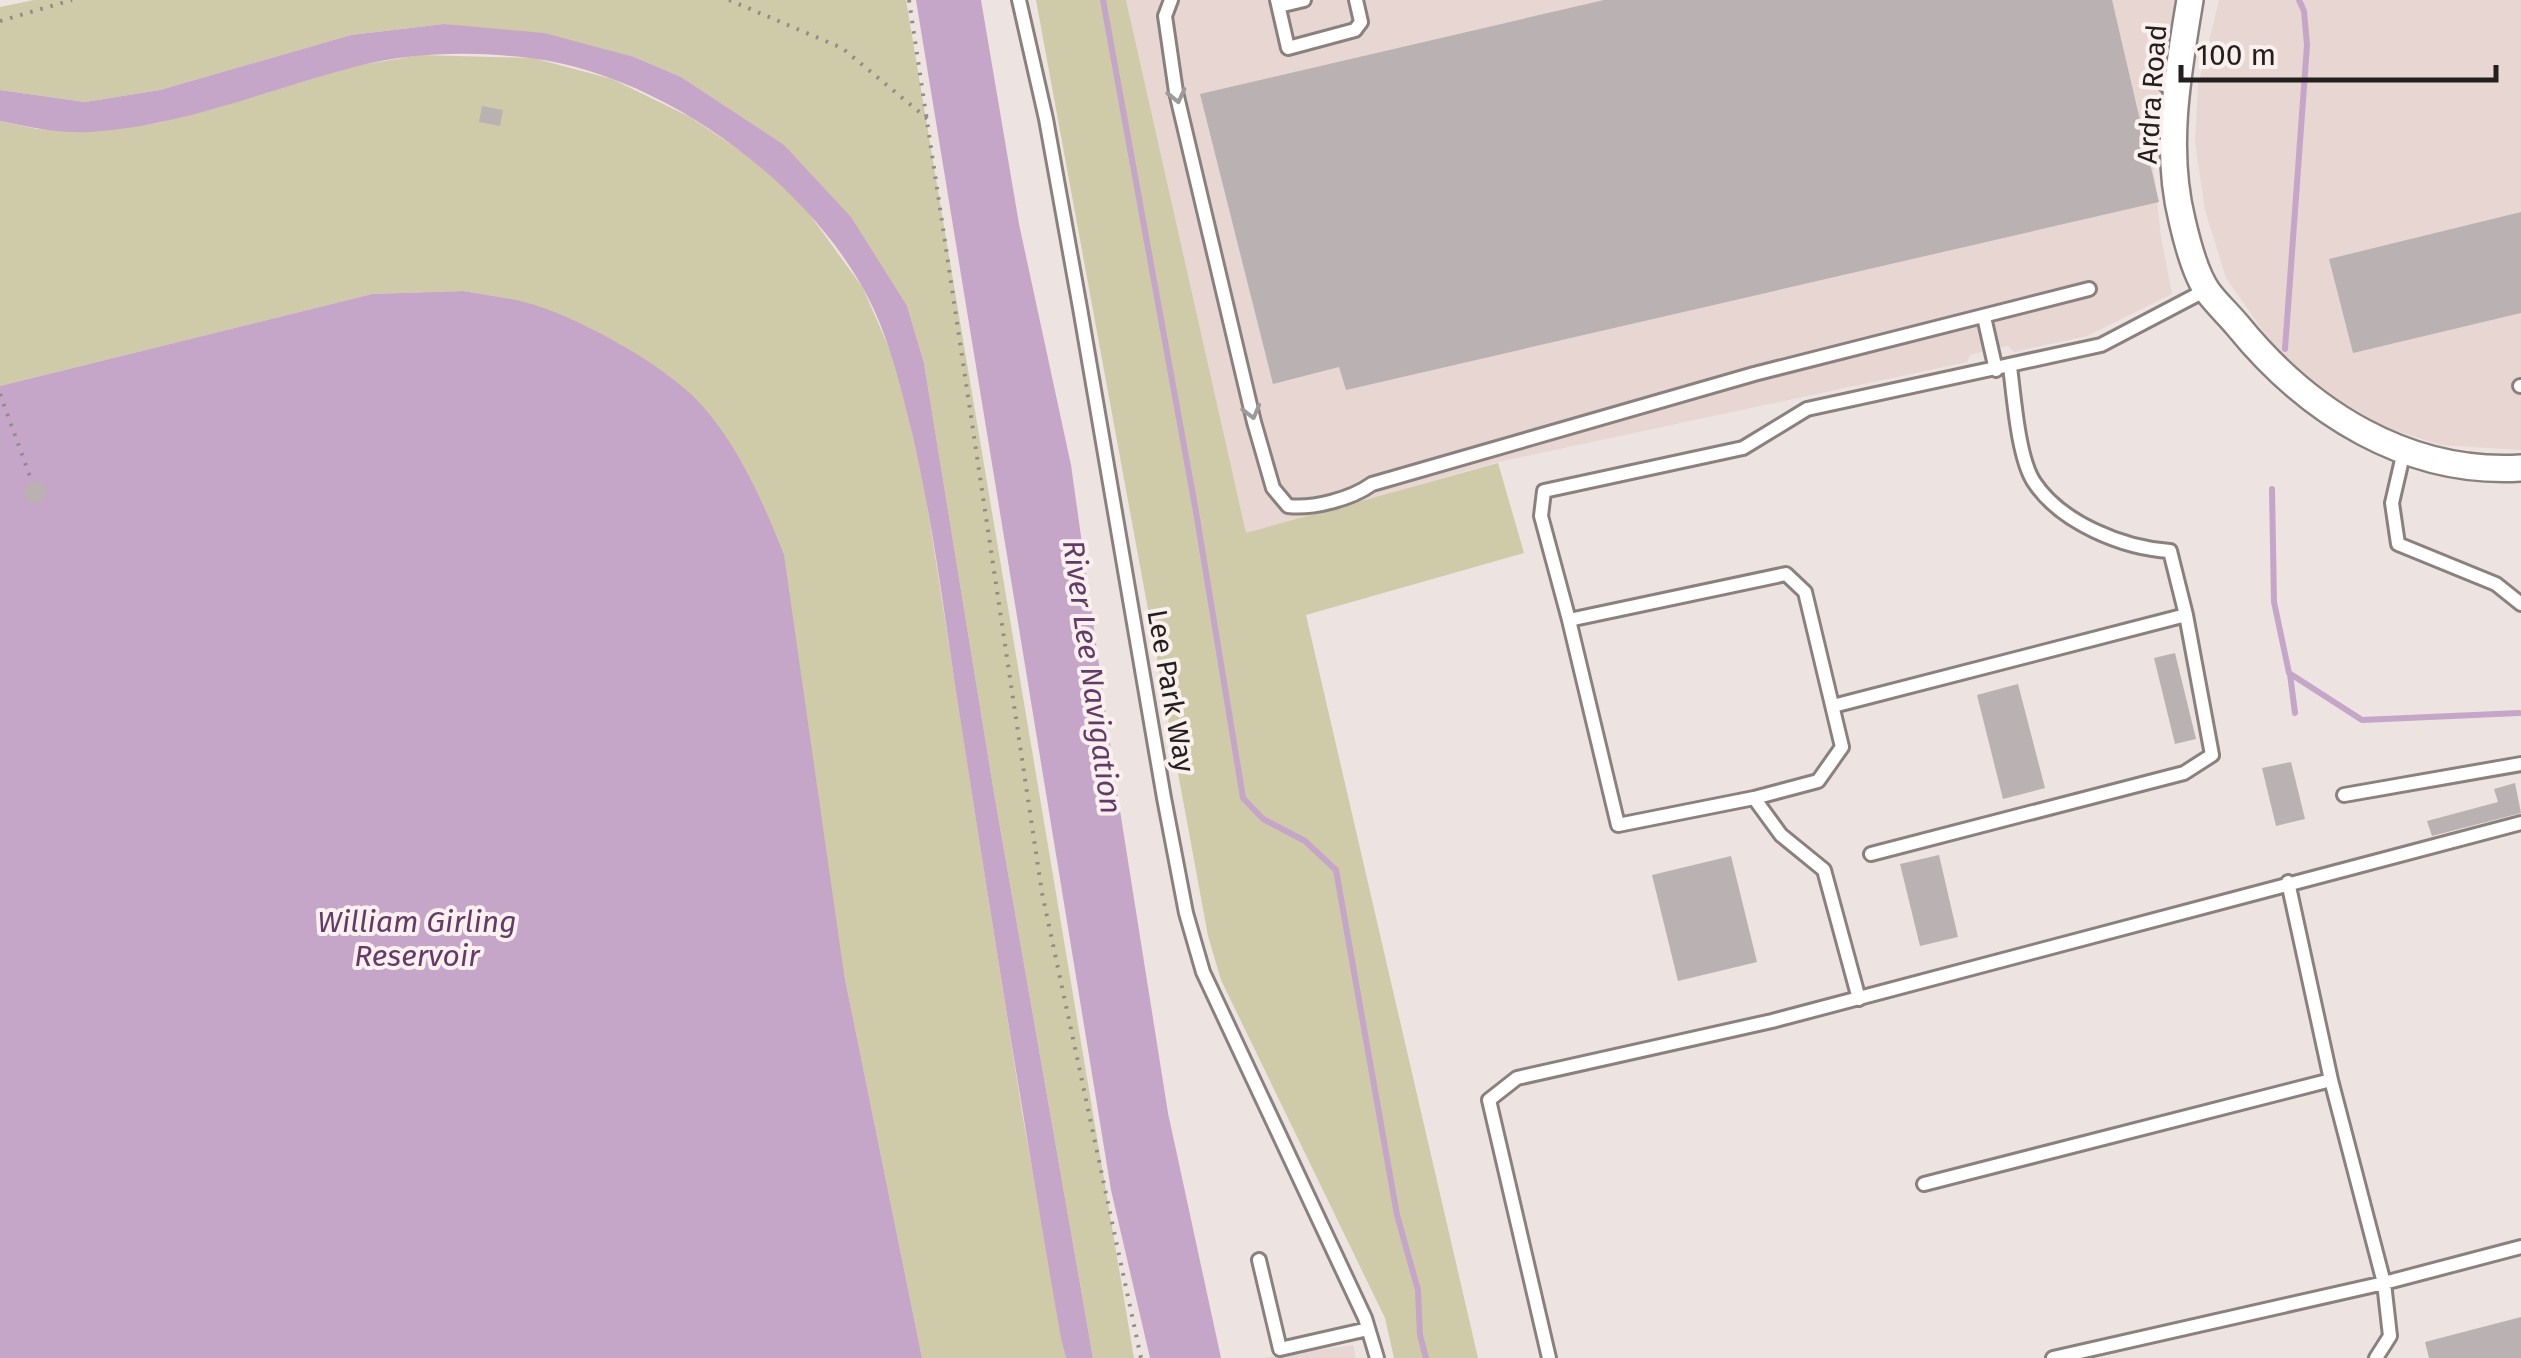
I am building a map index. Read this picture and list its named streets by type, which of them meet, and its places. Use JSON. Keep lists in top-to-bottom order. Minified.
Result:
{"streets":{"street":["Ardra Road"],"lane":["Lee Park Way"]},"water":["River Lee Navigation","William Girling Reservoir"],"scale_bar":"100 m"}
